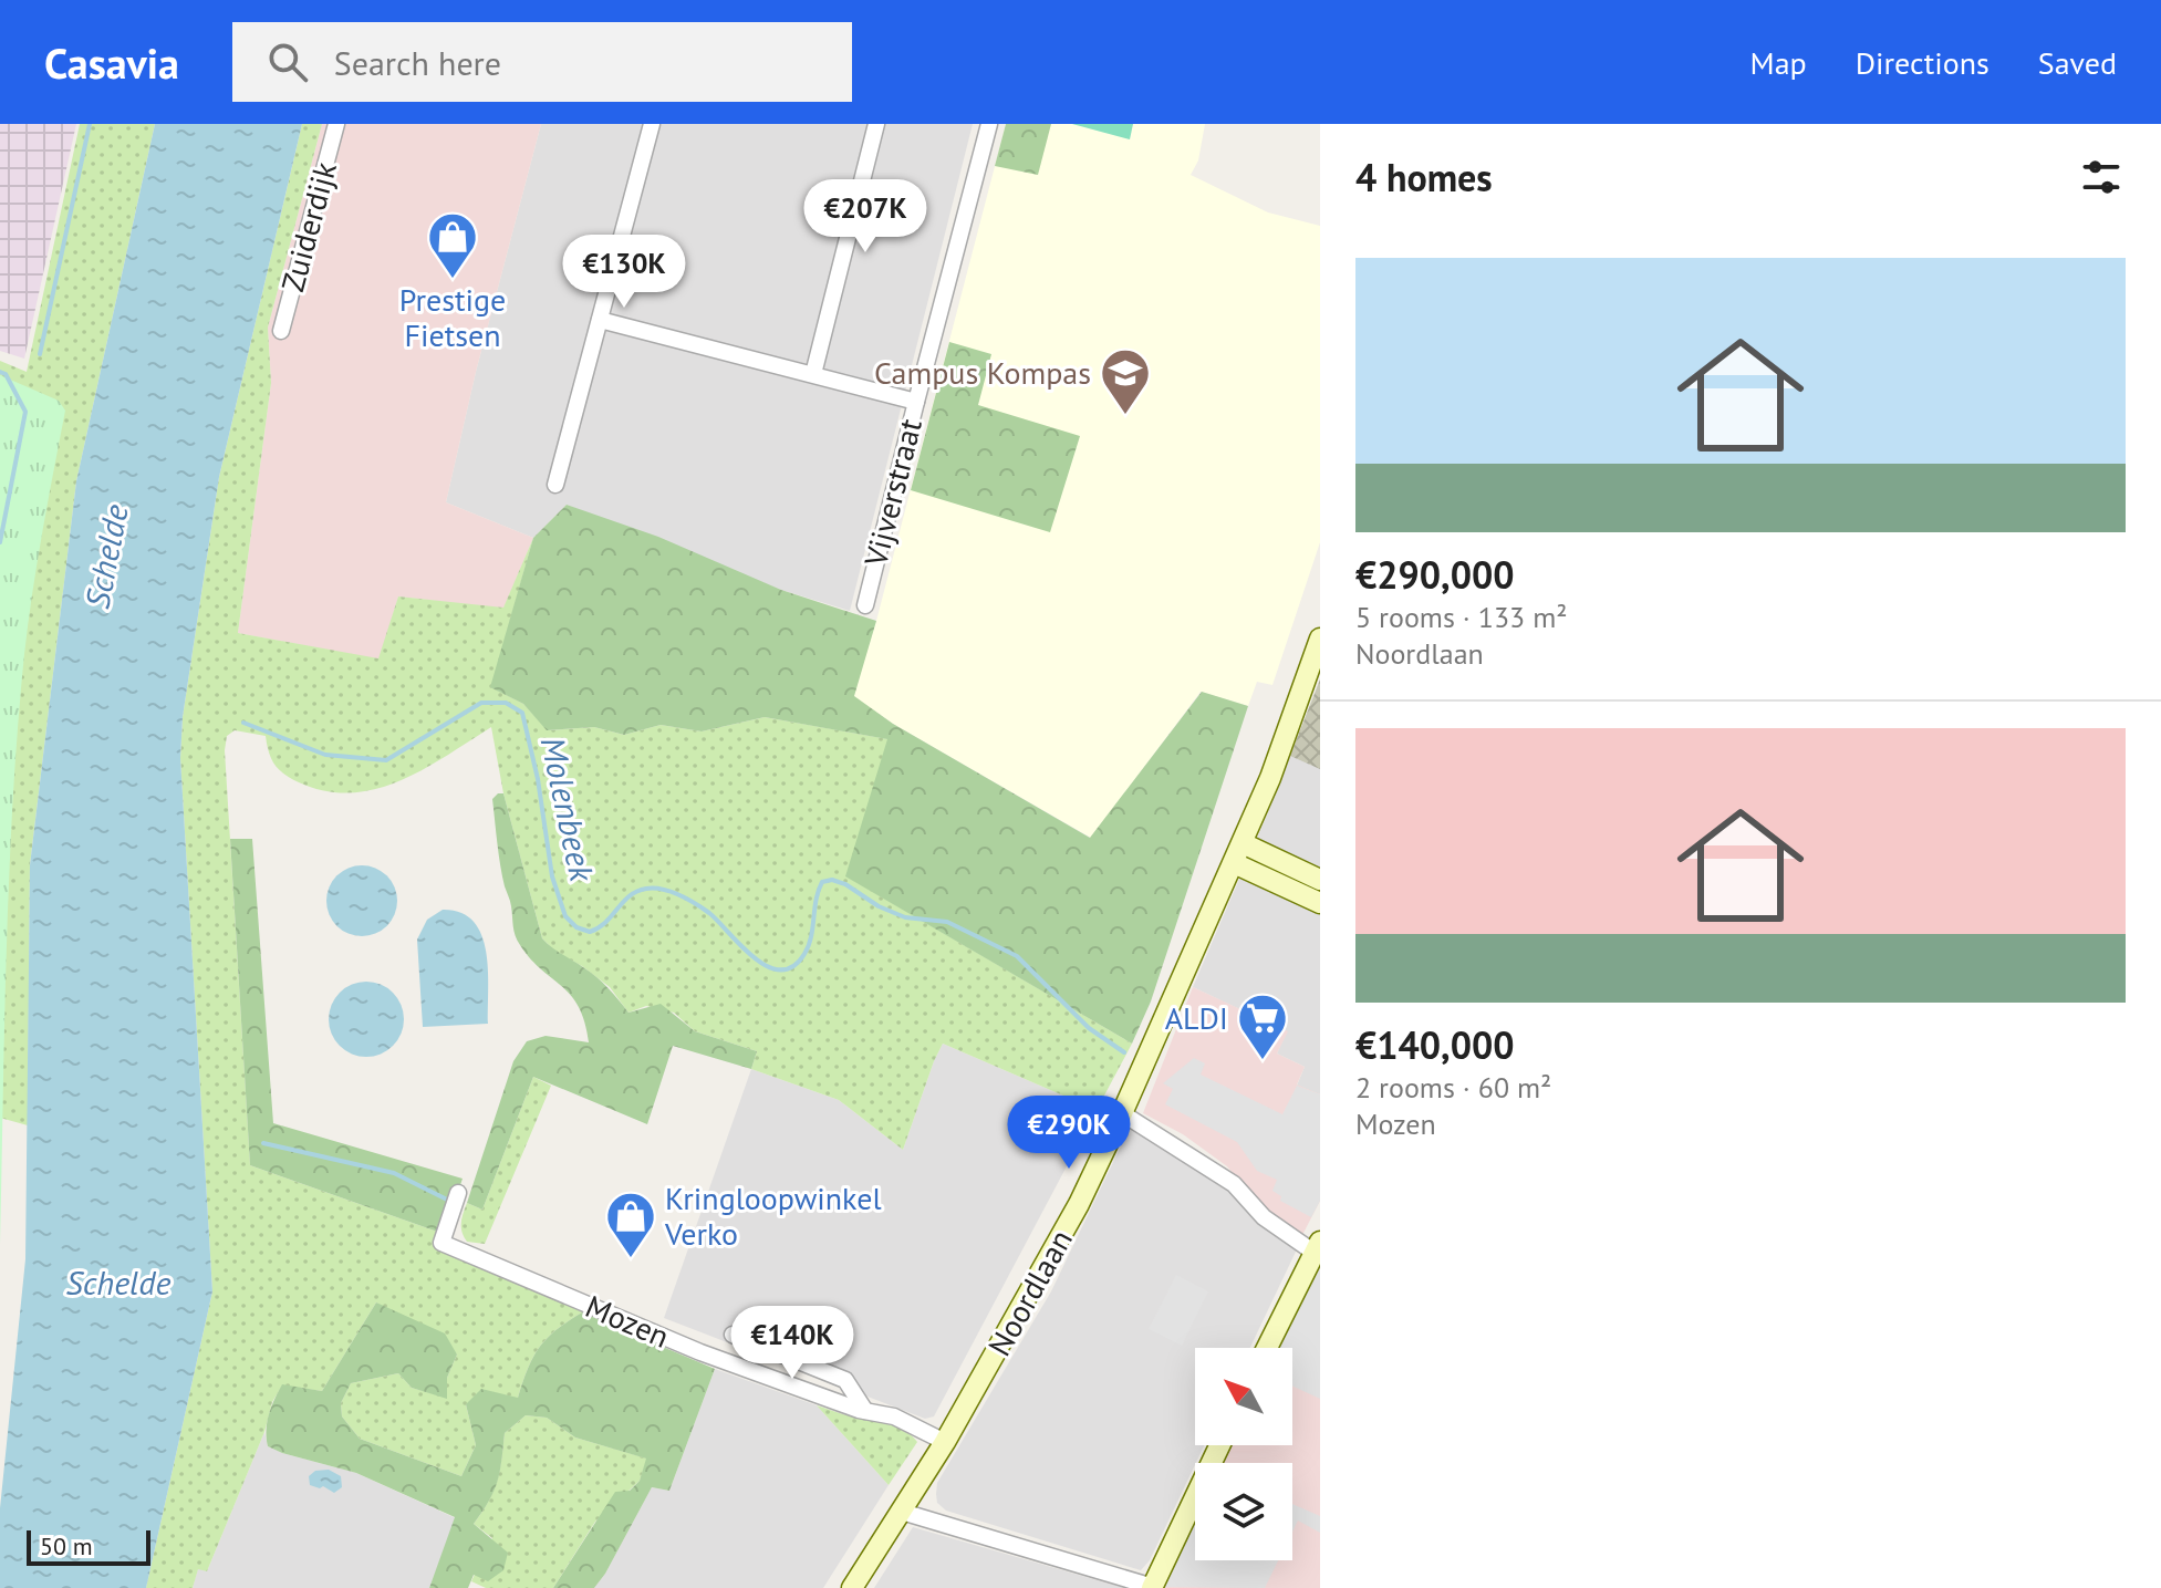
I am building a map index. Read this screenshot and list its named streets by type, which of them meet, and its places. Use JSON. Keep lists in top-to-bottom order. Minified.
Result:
{"streets":{"street":["Zuiderdijk","Vijverstraat","Noordlaan","Mozen"]},"crossings":[["Noordlaan","Mozen"]],"water":["Schelde","Molenbeek"],"places":{"shop":["Prestige Fietsen","Kringloopwinkel Verko"],"school or university":["Campus Kompas"],"supermarket":["ALDI"]},"scale_bar":"50 m","north":"top left","page":{"header":"Casavia","search":"Search here","nav":["Map","Directions","Saved"],"heading":"4 homes","price":["€207K","€130K","€290K","€140K"],"list":[{"name":"€290,000","note":"5 rooms · 133 m² · Noordlaan"},{"name":"€140,000","note":"2 rooms · 60 m² · Mozen"}],"scale":"50 m"}}
